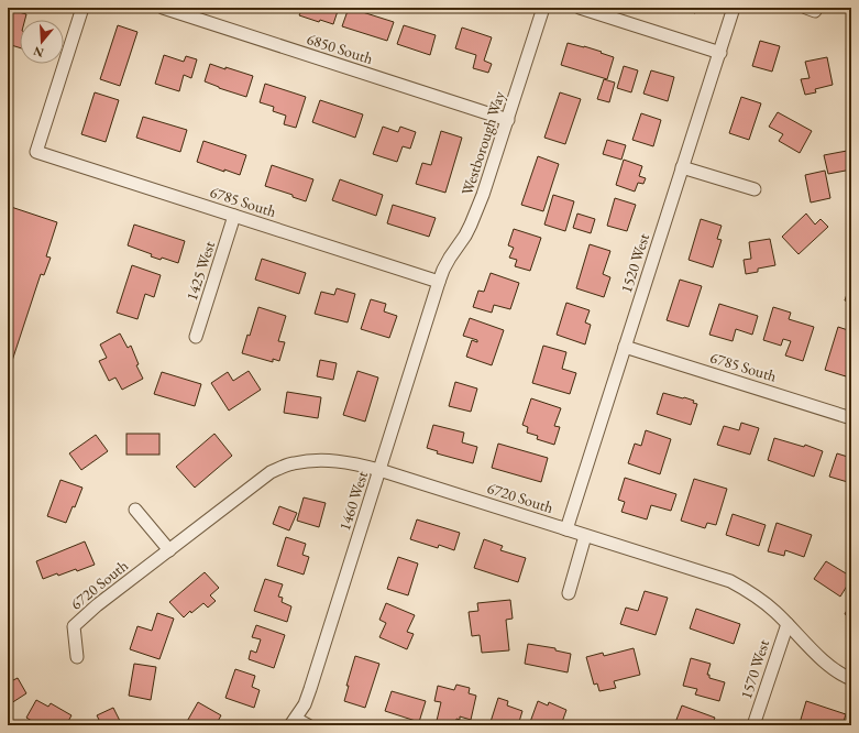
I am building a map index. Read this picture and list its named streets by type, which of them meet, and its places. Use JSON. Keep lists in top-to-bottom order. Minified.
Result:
{"streets":{"street":["6850 South","Westborough Way","6785 South","1520 West","1425 West","6720 South","1460 West","1570 West"]},"crossings":[["6850 South","Westborough Way"],["Westborough Way","6785 South"],["Westborough Way","1460 West"],["6785 South","1520 West"],["6785 South","1425 West"],["6785 South","1460 West"],["1520 West","6720 South"],["6720 South","1460 West"],["6720 South","1570 West"]],"north":"bottom"}
